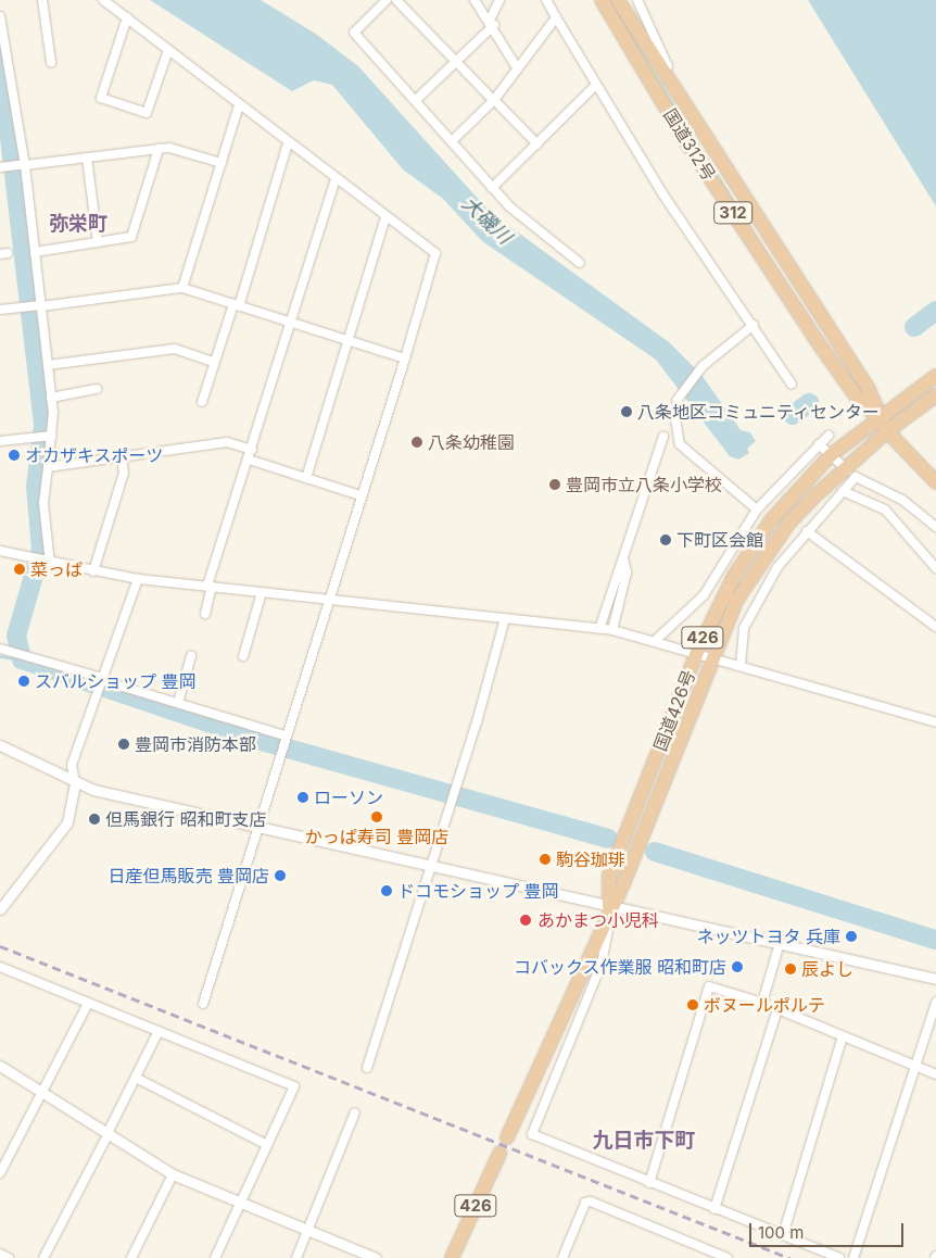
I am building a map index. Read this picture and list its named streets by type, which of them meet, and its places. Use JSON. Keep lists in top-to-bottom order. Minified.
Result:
{"streets":{"highway":["国道312号","312","426","国道426号"]},"crossings":[["国道312号","国道426号"]],"districts":["弥栄町","九日市下町"],"water":["大磯川"],"places":["八条地区コミュニティセンター","八条幼稚園","オカザキスポーツ","豊岡市立八条小学校","下町区会館","菜っぱ","スバルショップ 豊岡","豊岡市消防本部","ローソン","かっぱ寿司 豊岡店","但馬銀行 昭和町支店","駒谷珈琲","日産但馬販売 豊岡店","ドコモショップ 豊岡","あかまつ小児科","ネッツトヨタ 兵庫","コバックス作業服 昭和町店","辰よし","ボヌールポルテ"],"scale_bar":"100 m"}
